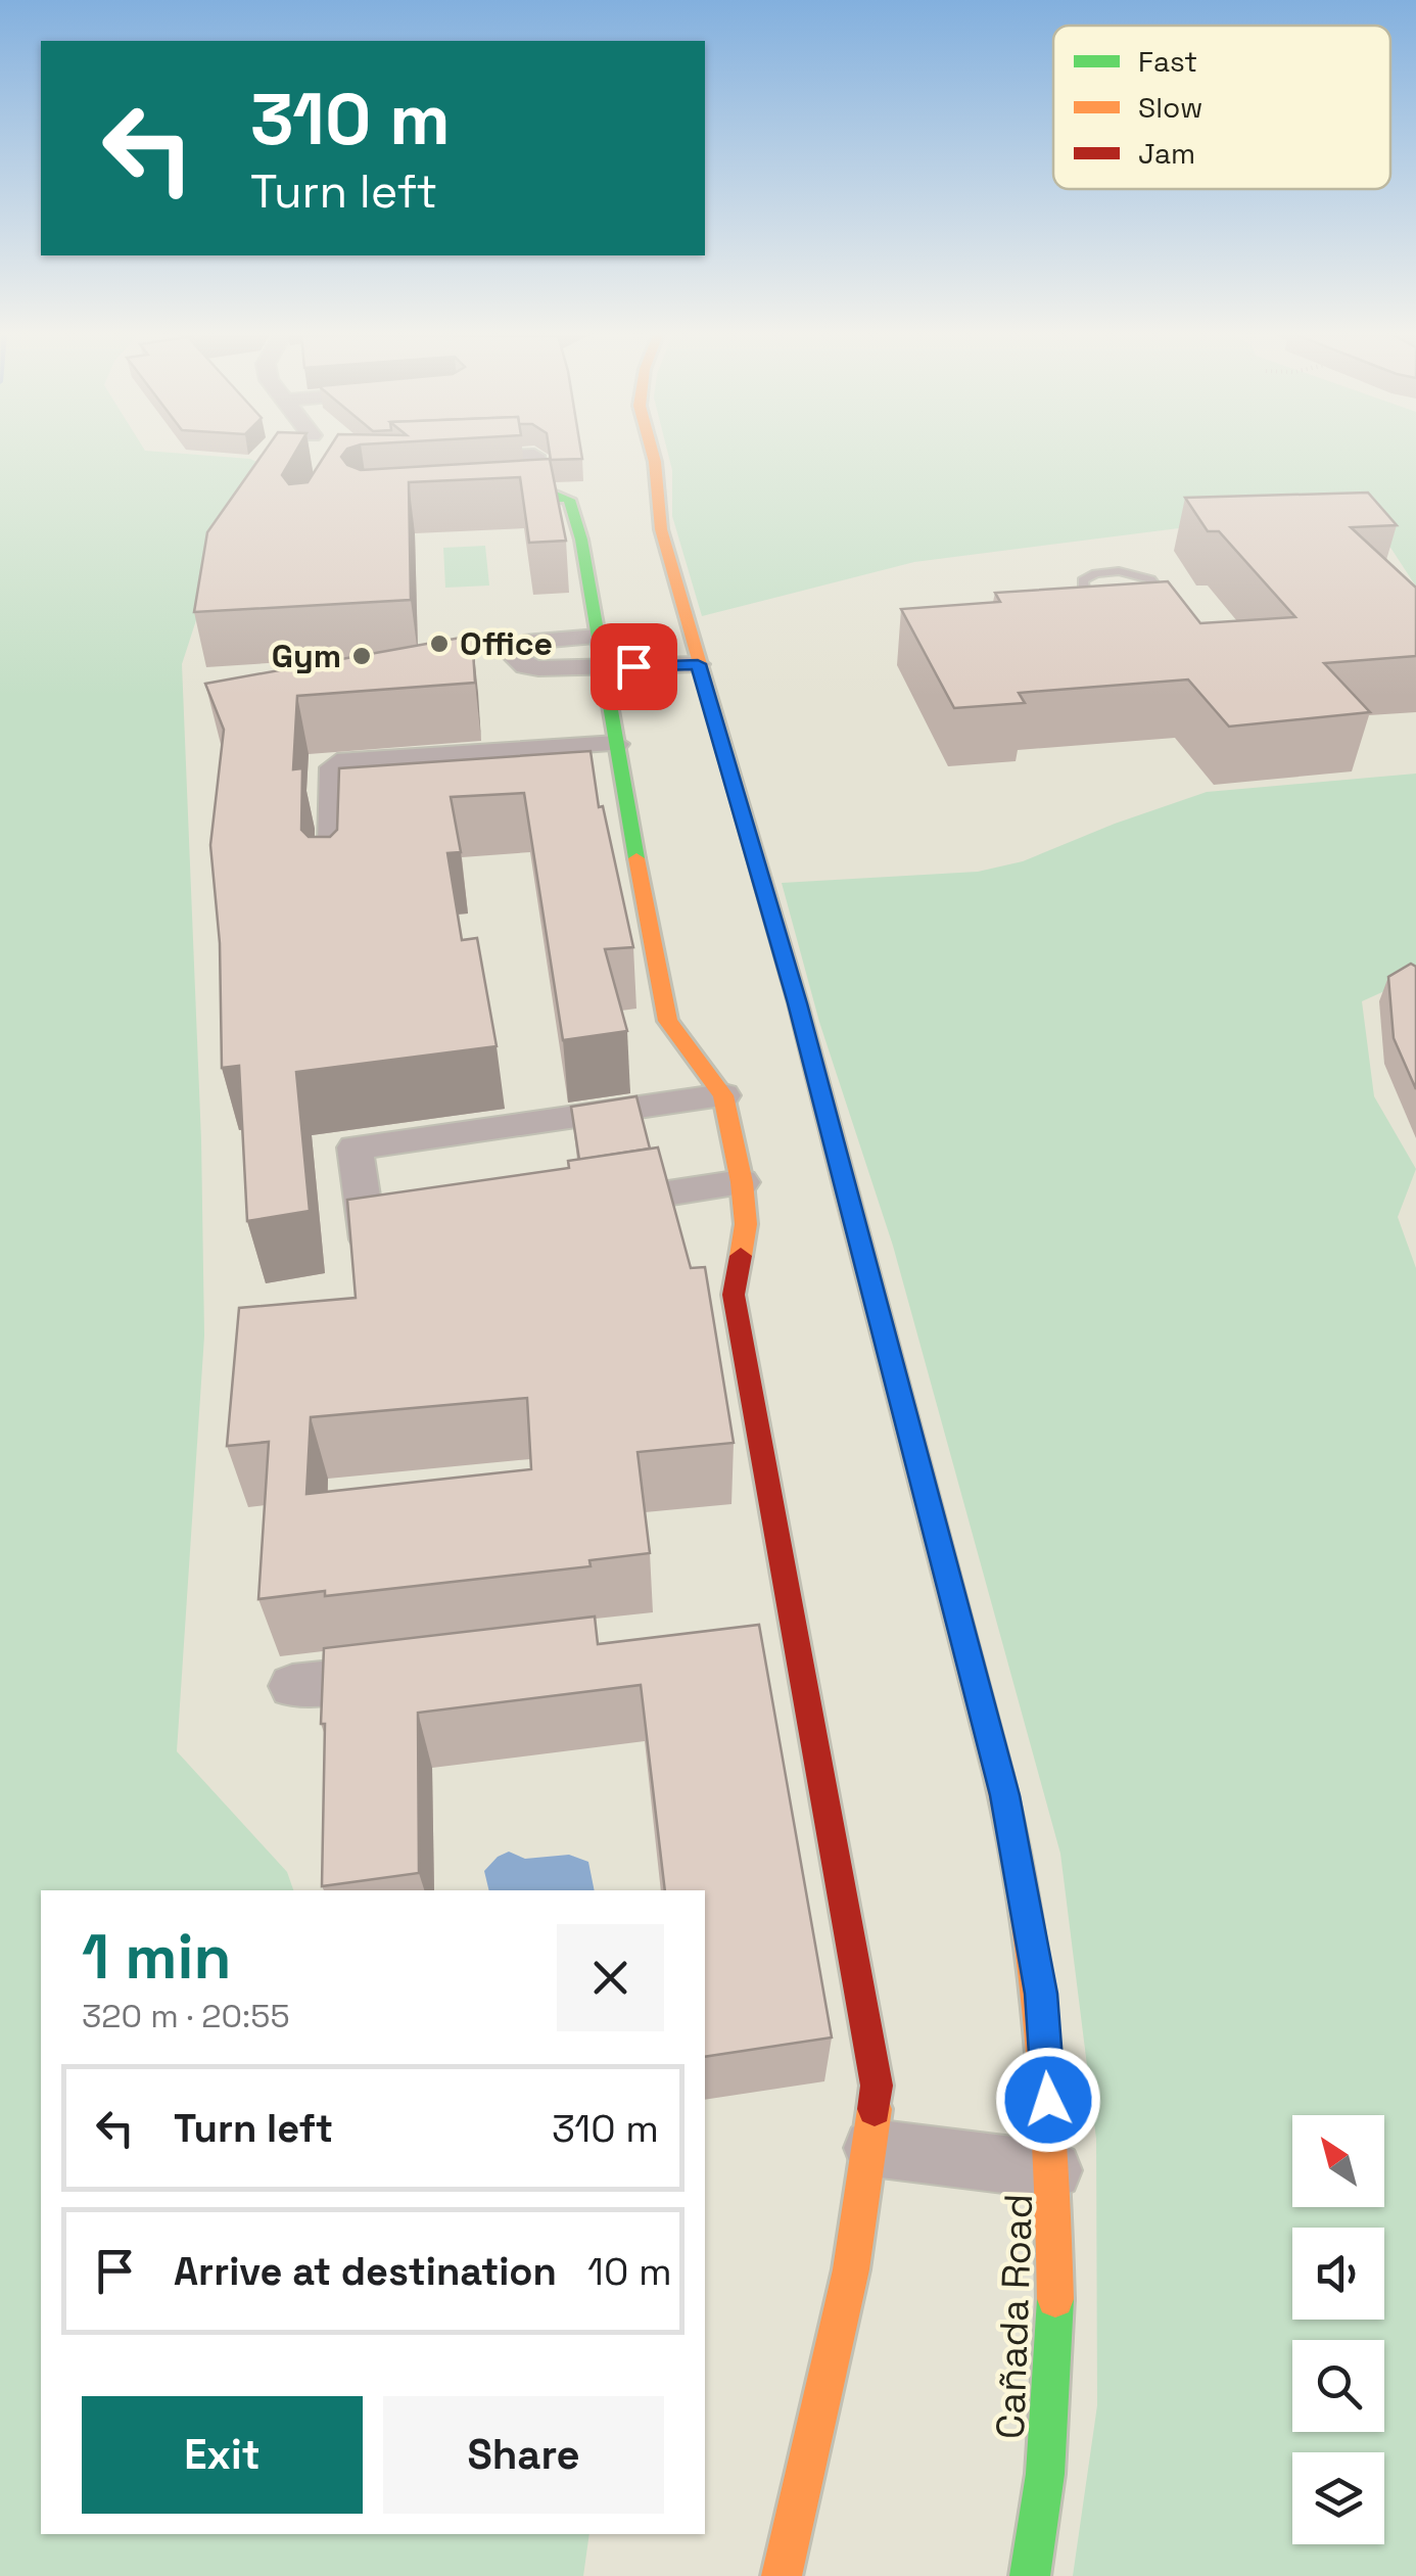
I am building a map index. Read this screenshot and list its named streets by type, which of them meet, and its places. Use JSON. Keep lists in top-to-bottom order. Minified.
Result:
{"streets":{"street":["Cañada Road"]},"places":["Office","Gym"],"legend":["Fast","Slow","Jam"],"north":"top left","page":{"turn":["310 m","Turn left"],"heading":["1 min","320 m · 20:55"],"list":[{"name":"Turn left","value":"310 m"},{"name":"Arrive at destination","value":"10 m"}],"buttons":["Exit","Share"]}}
